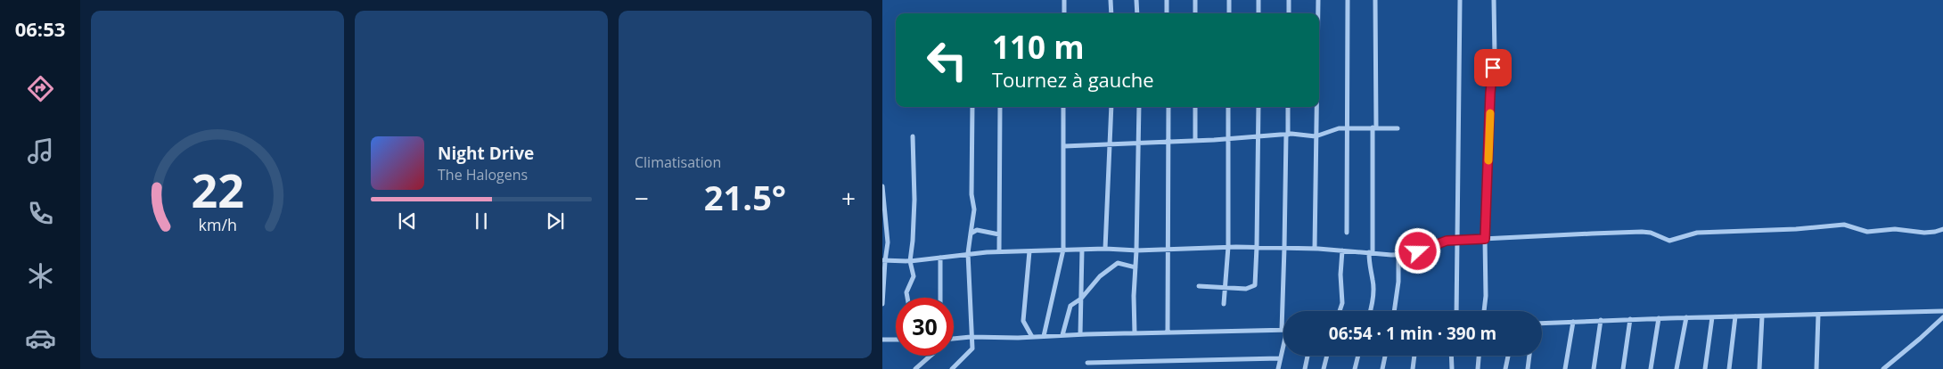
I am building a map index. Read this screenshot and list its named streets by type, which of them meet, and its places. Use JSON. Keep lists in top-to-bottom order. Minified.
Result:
{"page":{"tabs":"06:53","tile":"Climatisation","turn":["110 m","Tournez à gauche"],"song":["Night Drive","The Halogens"],"heat":["−","21.5°","+"],"limit":"30","trip":"06:54 · 1 min · 390 m","gauge":["22","km/h"]}}
